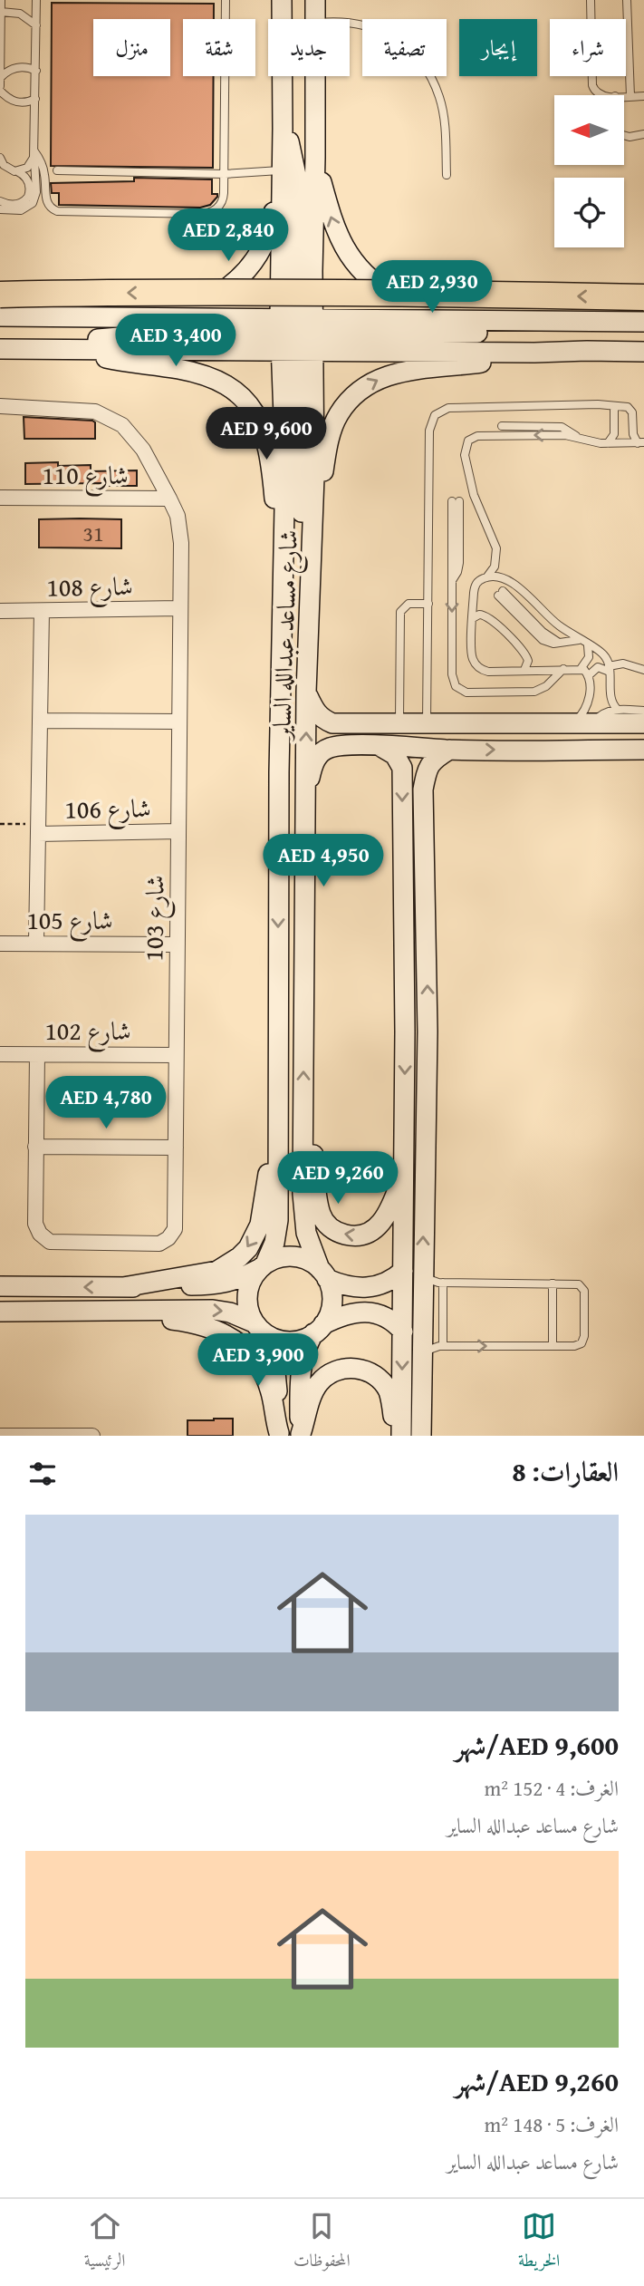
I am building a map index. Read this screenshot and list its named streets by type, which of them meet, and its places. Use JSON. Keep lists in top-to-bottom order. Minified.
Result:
{"streets":{"street":["شارع 110","شارع 108","شارع مساعد عبدالله الساير","شارع 106","شارع 103","شارع 105","شارع 102"]},"crossings":[["شارع 110","شارع 103"],["شارع 108","شارع 103"],["شارع 106","شارع 103"],["شارع 103","شارع 105"],["شارع 103","شارع 102"]],"house_numbers":["31"],"north":"left","page":{"chip":["شراء","إيجار","تصفية","جديد","شقة","منزل"],"price":["AED 2,840","AED 2,930","AED 3,400","AED 9,600","AED 4,950","AED 4,780","AED 9,260","AED 3,900"],"heading":"العقارات: 8","list":[{"name":"AED 9,600/شهر","note":"الغرف: 4 · 152 m² · شارع مساعد عبدالله الساير"},{"name":"AED 9,260/شهر","note":"الغرف: 5 · 148 m² · شارع مساعد عبدالله الساير"}],"tabs":["الخريطة","المحفوظات","الرئيسية"]}}
